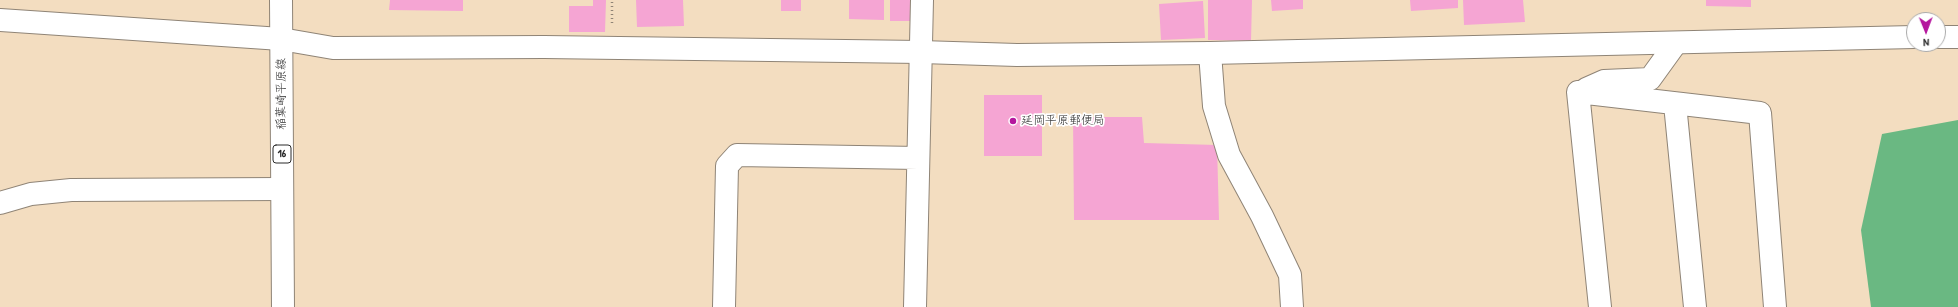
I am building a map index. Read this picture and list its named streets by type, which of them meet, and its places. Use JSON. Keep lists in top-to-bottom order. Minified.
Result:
{"streets":{"street":["稲葉崎平原線","16"]},"places":["延岡平原郵便局"],"north":"bottom"}
